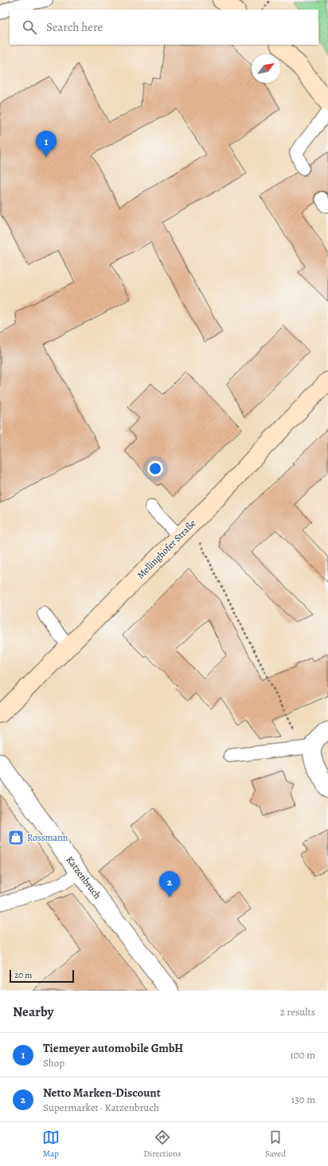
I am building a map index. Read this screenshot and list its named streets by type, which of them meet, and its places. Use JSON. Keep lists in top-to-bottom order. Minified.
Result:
{"streets":{"main road":["Mellinghofer Straße"],"street":["Katzenbruch"]},"places":{"shop":["Rossmann"]},"scale_bar":"20 m","north":"top right","page":{"search":"Search here","pins":["1","2"],"scale":"20 m","heading":["Nearby","2 results"],"list":[{"mark":"1","name":"Tiemeyer automobile GmbH","note":"Shop","value":"100 m"},{"mark":"2","name":"Netto Marken-Discount","note":"Supermarket · Katzenbruch","value":"130 m"}],"nav":["Map","Directions","Saved"]}}
